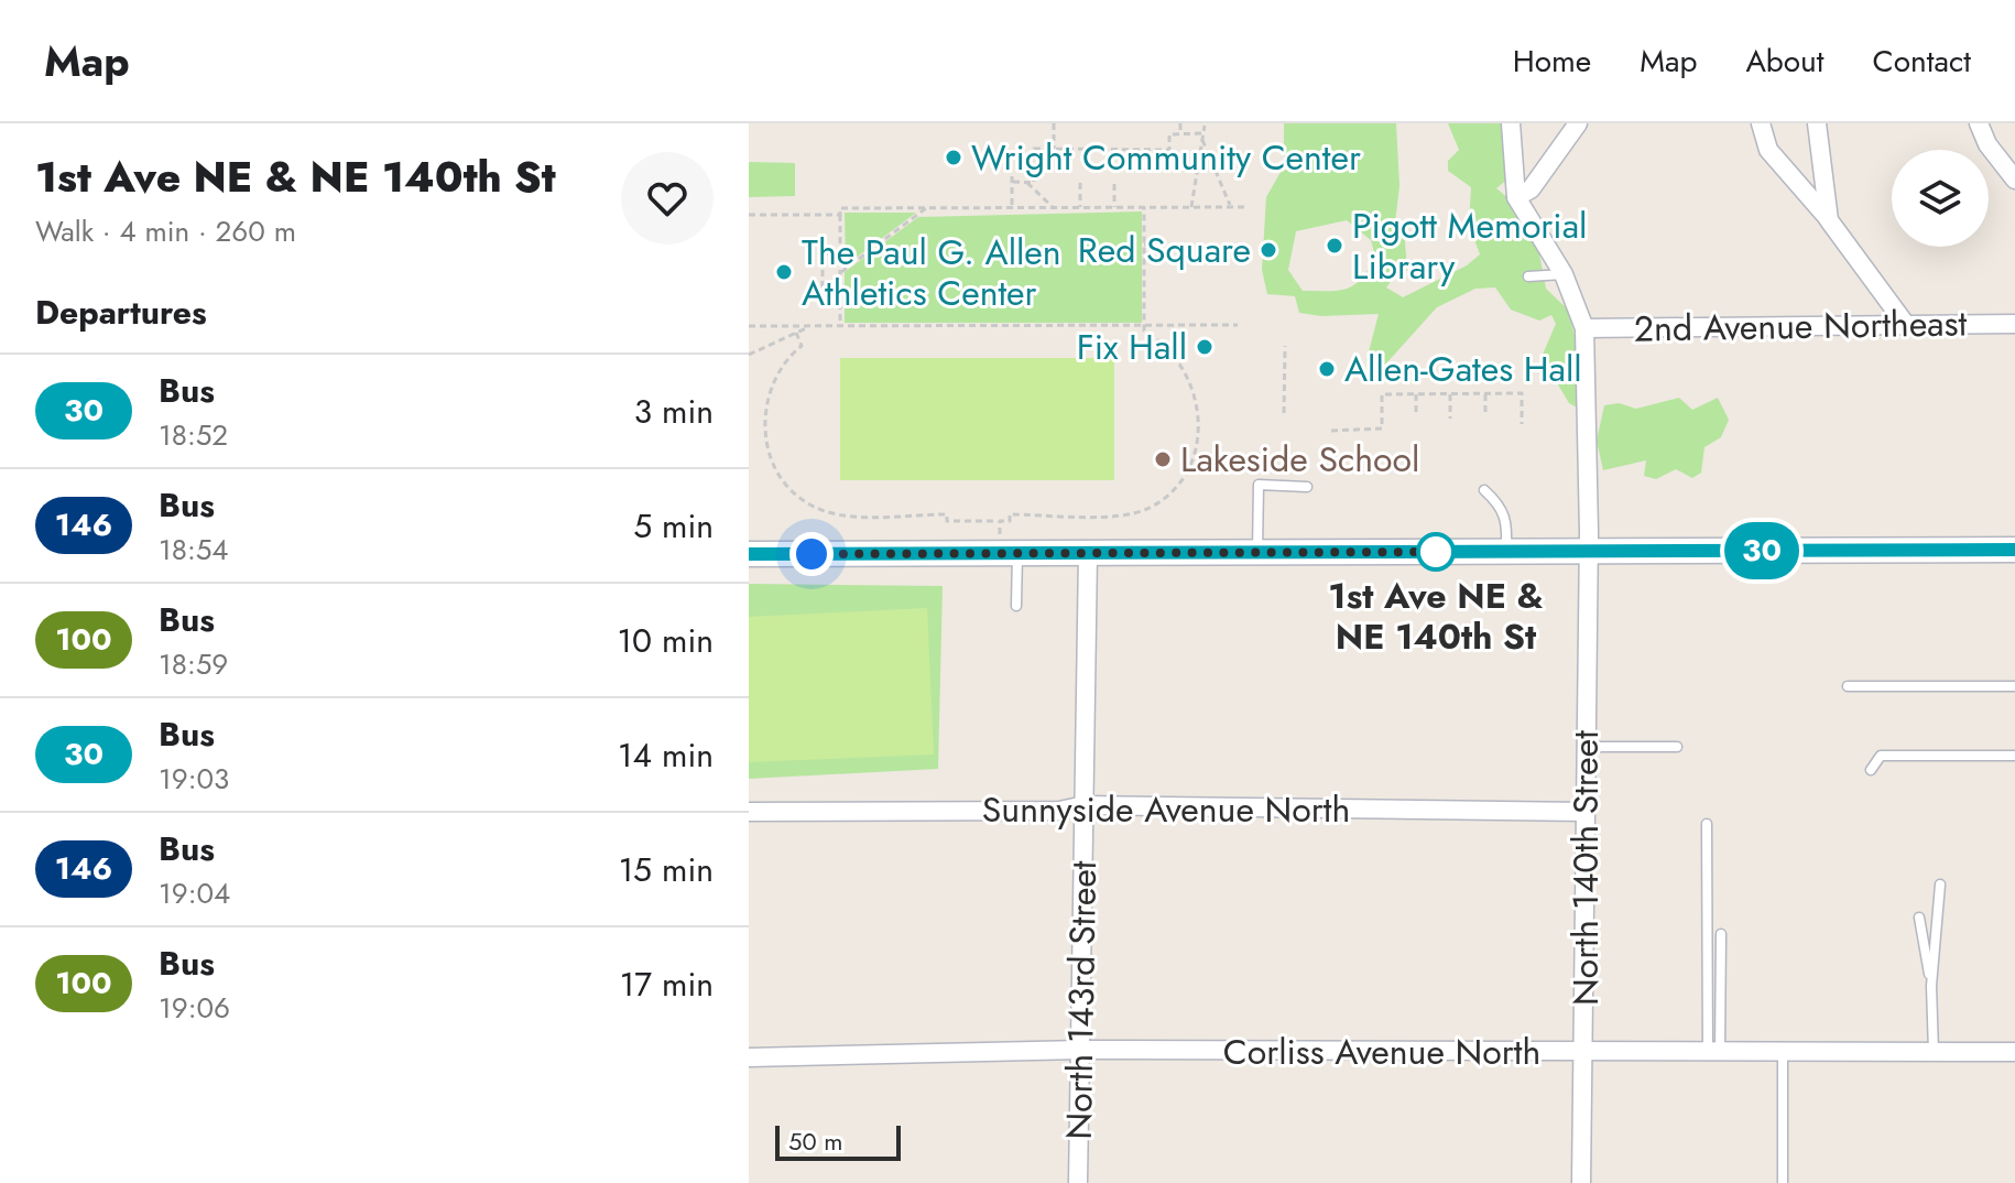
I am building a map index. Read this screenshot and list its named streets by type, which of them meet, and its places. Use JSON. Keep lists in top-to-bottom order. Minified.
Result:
{"streets":{"street":["2nd Avenue Northeast","Sunnyside Avenue North","North 140th Street","North 143rd Street","Corliss Avenue North"]},"crossings":[["2nd Avenue Northeast","North 140th Street"],["Sunnyside Avenue North","North 140th Street"],["Sunnyside Avenue North","North 143rd Street"],["North 140th Street","Corliss Avenue North"],["North 143rd Street","Corliss Avenue North"]],"places":["Wright Community Center","Pigott Memorial Library","Red Square","The Paul G. Allen Athletics Center","Fix Hall","Allen-Gates Hall","Lakeside School","1st Ave NE & NE 140th St"],"lines":["bus line 30"],"scale_bar":"50 m","page":{"header":"Map","nav":["Home","Map","About","Contact"],"heading":[["1st Ave NE & NE 140th St","Walk · 4 min · 260 m"],"Departures"],"on_map":"30","list":[{"mark":"30","name":"Bus","note":"18:52","value":"3 min"},{"mark":"146","name":"Bus","note":"18:54","value":"5 min"},{"mark":"100","name":"Bus","note":"18:59","value":"10 min"},{"mark":"30","name":"Bus","note":"19:03","value":"14 min"},{"mark":"146","name":"Bus","note":"19:04","value":"15 min"},{"mark":"100","name":"Bus","note":"19:06","value":"17 min"}],"scale":"50 m"}}
